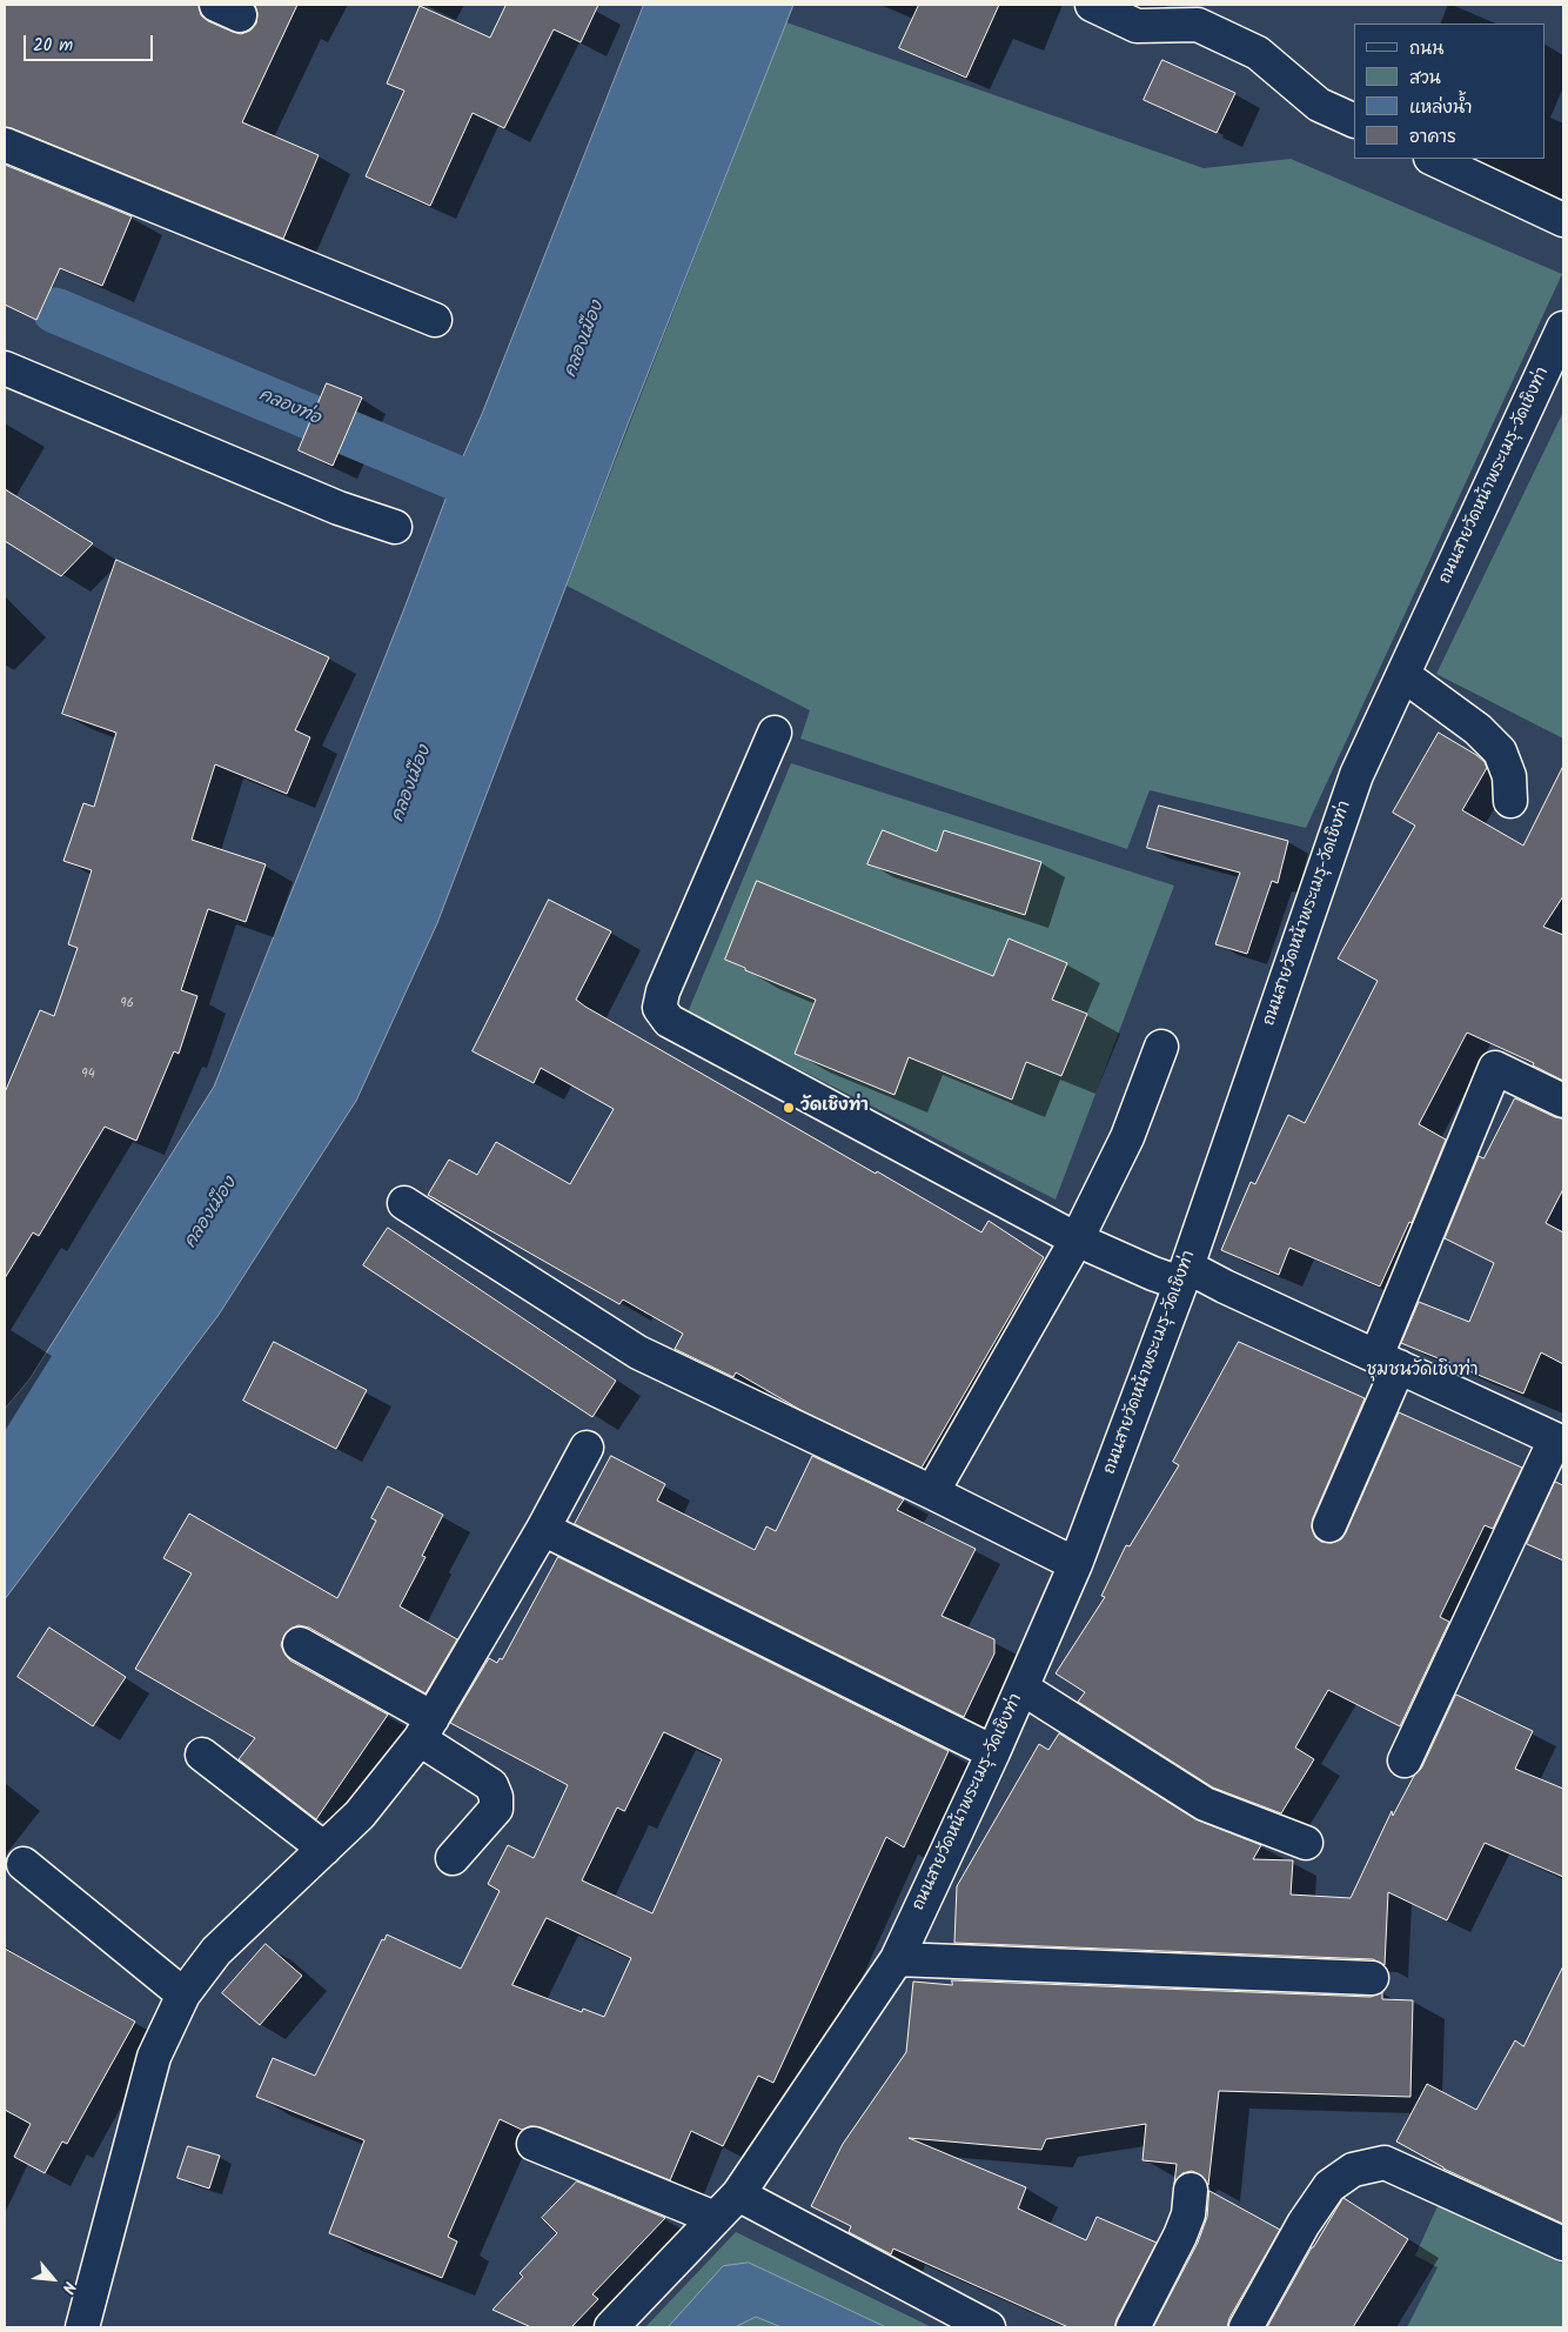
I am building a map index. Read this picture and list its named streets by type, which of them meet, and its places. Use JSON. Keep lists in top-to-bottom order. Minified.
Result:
{"streets":{"street":["ถนนสายวัดหน้าพระเมรุ-วัดเชิงท่า"]},"districts":["ชุมชนวัดเชิงท่า"],"water":["คลองเมือง","คลองท่อ"],"places":["วัดเชิงท่า"],"house_numbers":["96","94"],"legend":["ถนน","สวน","แหล่งน้ำ","อาคาร"],"scale_bar":"20 m","north":"bottom right"}
